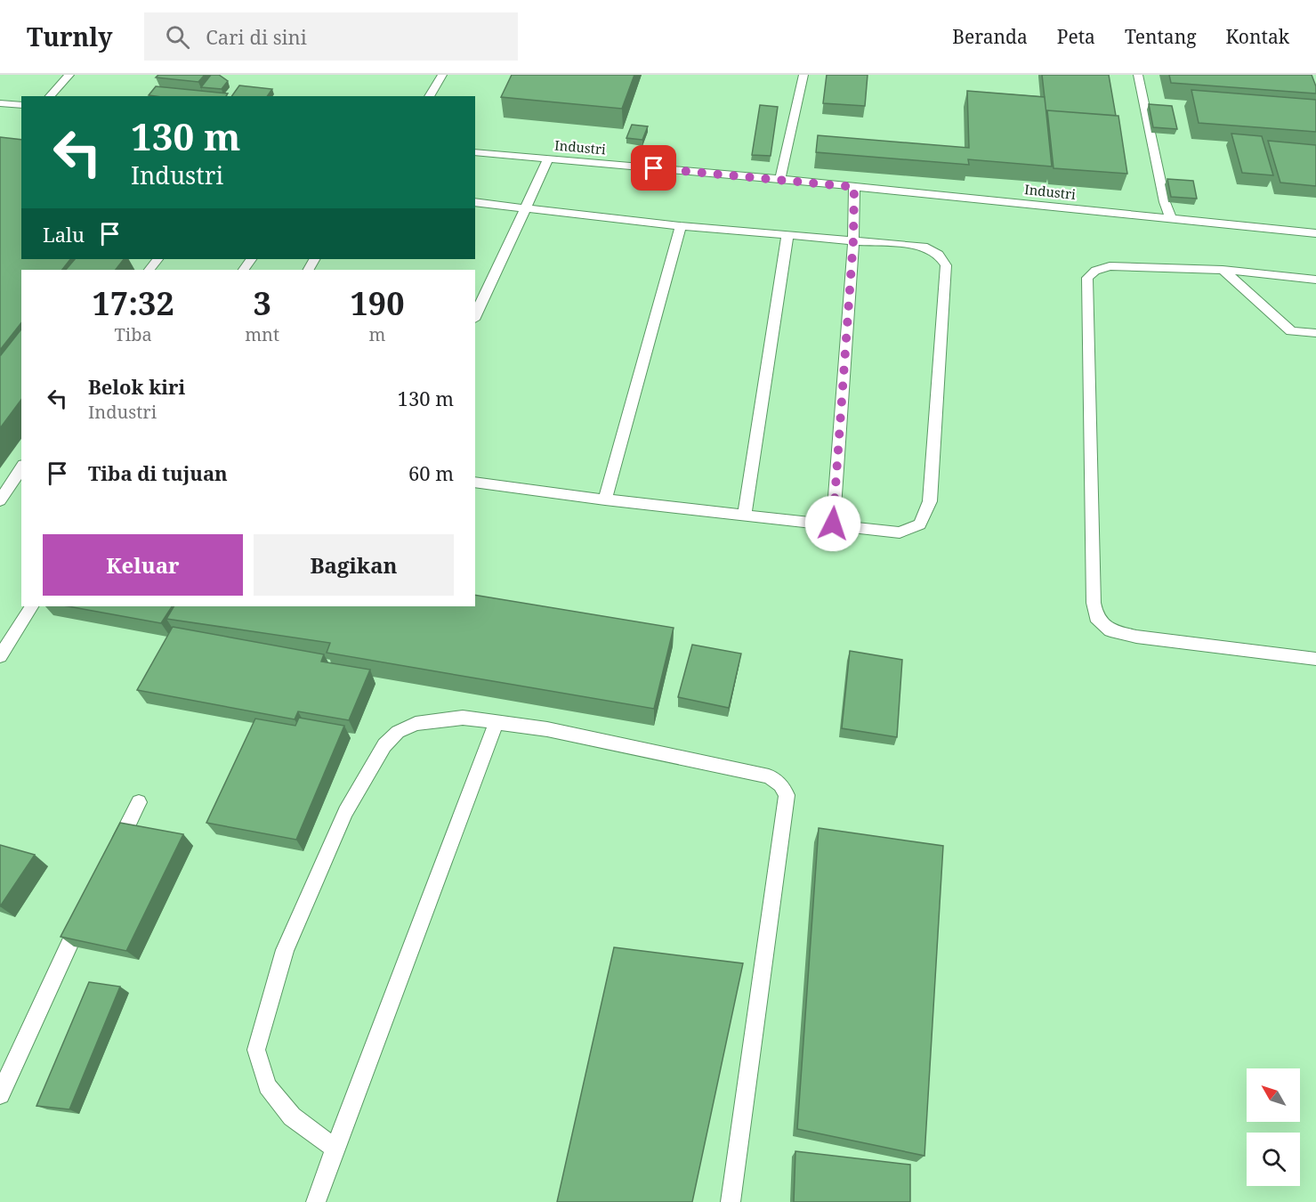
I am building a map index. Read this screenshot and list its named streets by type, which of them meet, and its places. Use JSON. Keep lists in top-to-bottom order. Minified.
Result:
{"streets":{"lane":["Industri"]},"north":"top left","page":{"header":"Turnly","search":"Cari di sini","nav":["Beranda","Peta","Tentang","Kontak"],"turn":["130 m","Industri"],"then":"Lalu","eta":["17:32","Tiba","3","mnt","190","m"],"list":[{"name":"Belok kiri","note":"Industri","value":"130 m"},{"name":"Tiba di tujuan","value":"60 m"}],"buttons":["Keluar","Bagikan"]}}
